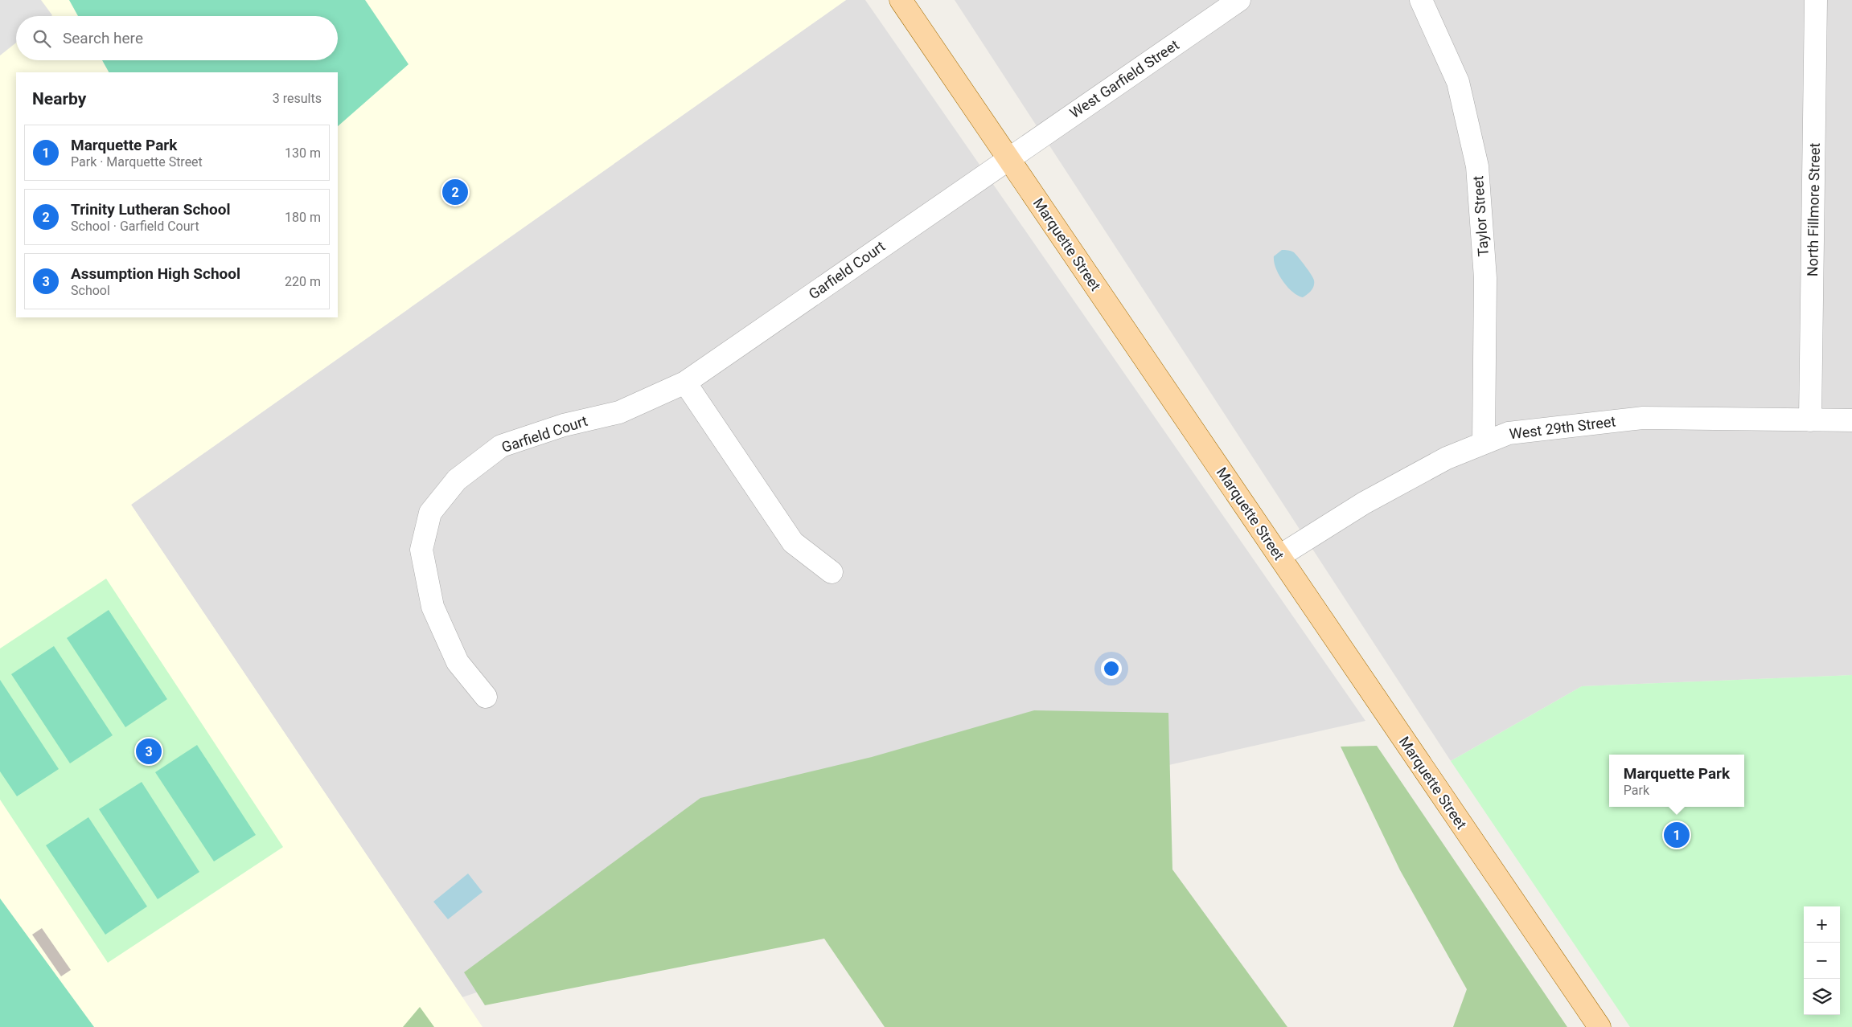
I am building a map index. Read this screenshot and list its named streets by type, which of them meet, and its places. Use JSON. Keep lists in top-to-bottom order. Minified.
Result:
{"streets":{"main road":["Marquette Street"],"street":["West Garfield Street","North Fillmore Street","Taylor Street","Garfield Court","West 29th Street"]},"crossings":[["West Garfield Street","Marquette Street"],["West Garfield Street","Garfield Court"],["North Fillmore Street","West 29th Street"],["Taylor Street","West 29th Street"],["Marquette Street","Garfield Court"],["Marquette Street","West 29th Street"]],"page":{"search":"Search here","heading":["Nearby","3 results"],"list":[{"mark":"1","name":"Marquette Park","note":"Park · Marquette Street","value":"130 m"},{"mark":"2","name":"Trinity Lutheran School","note":"School · Garfield Court","value":"180 m"},{"mark":"3","name":"Assumption High School","note":"School","value":"220 m"}],"pins":["2","3","1"],"popup":["Marquette Park","Park"],"map_buttons":["+","−"]}}
